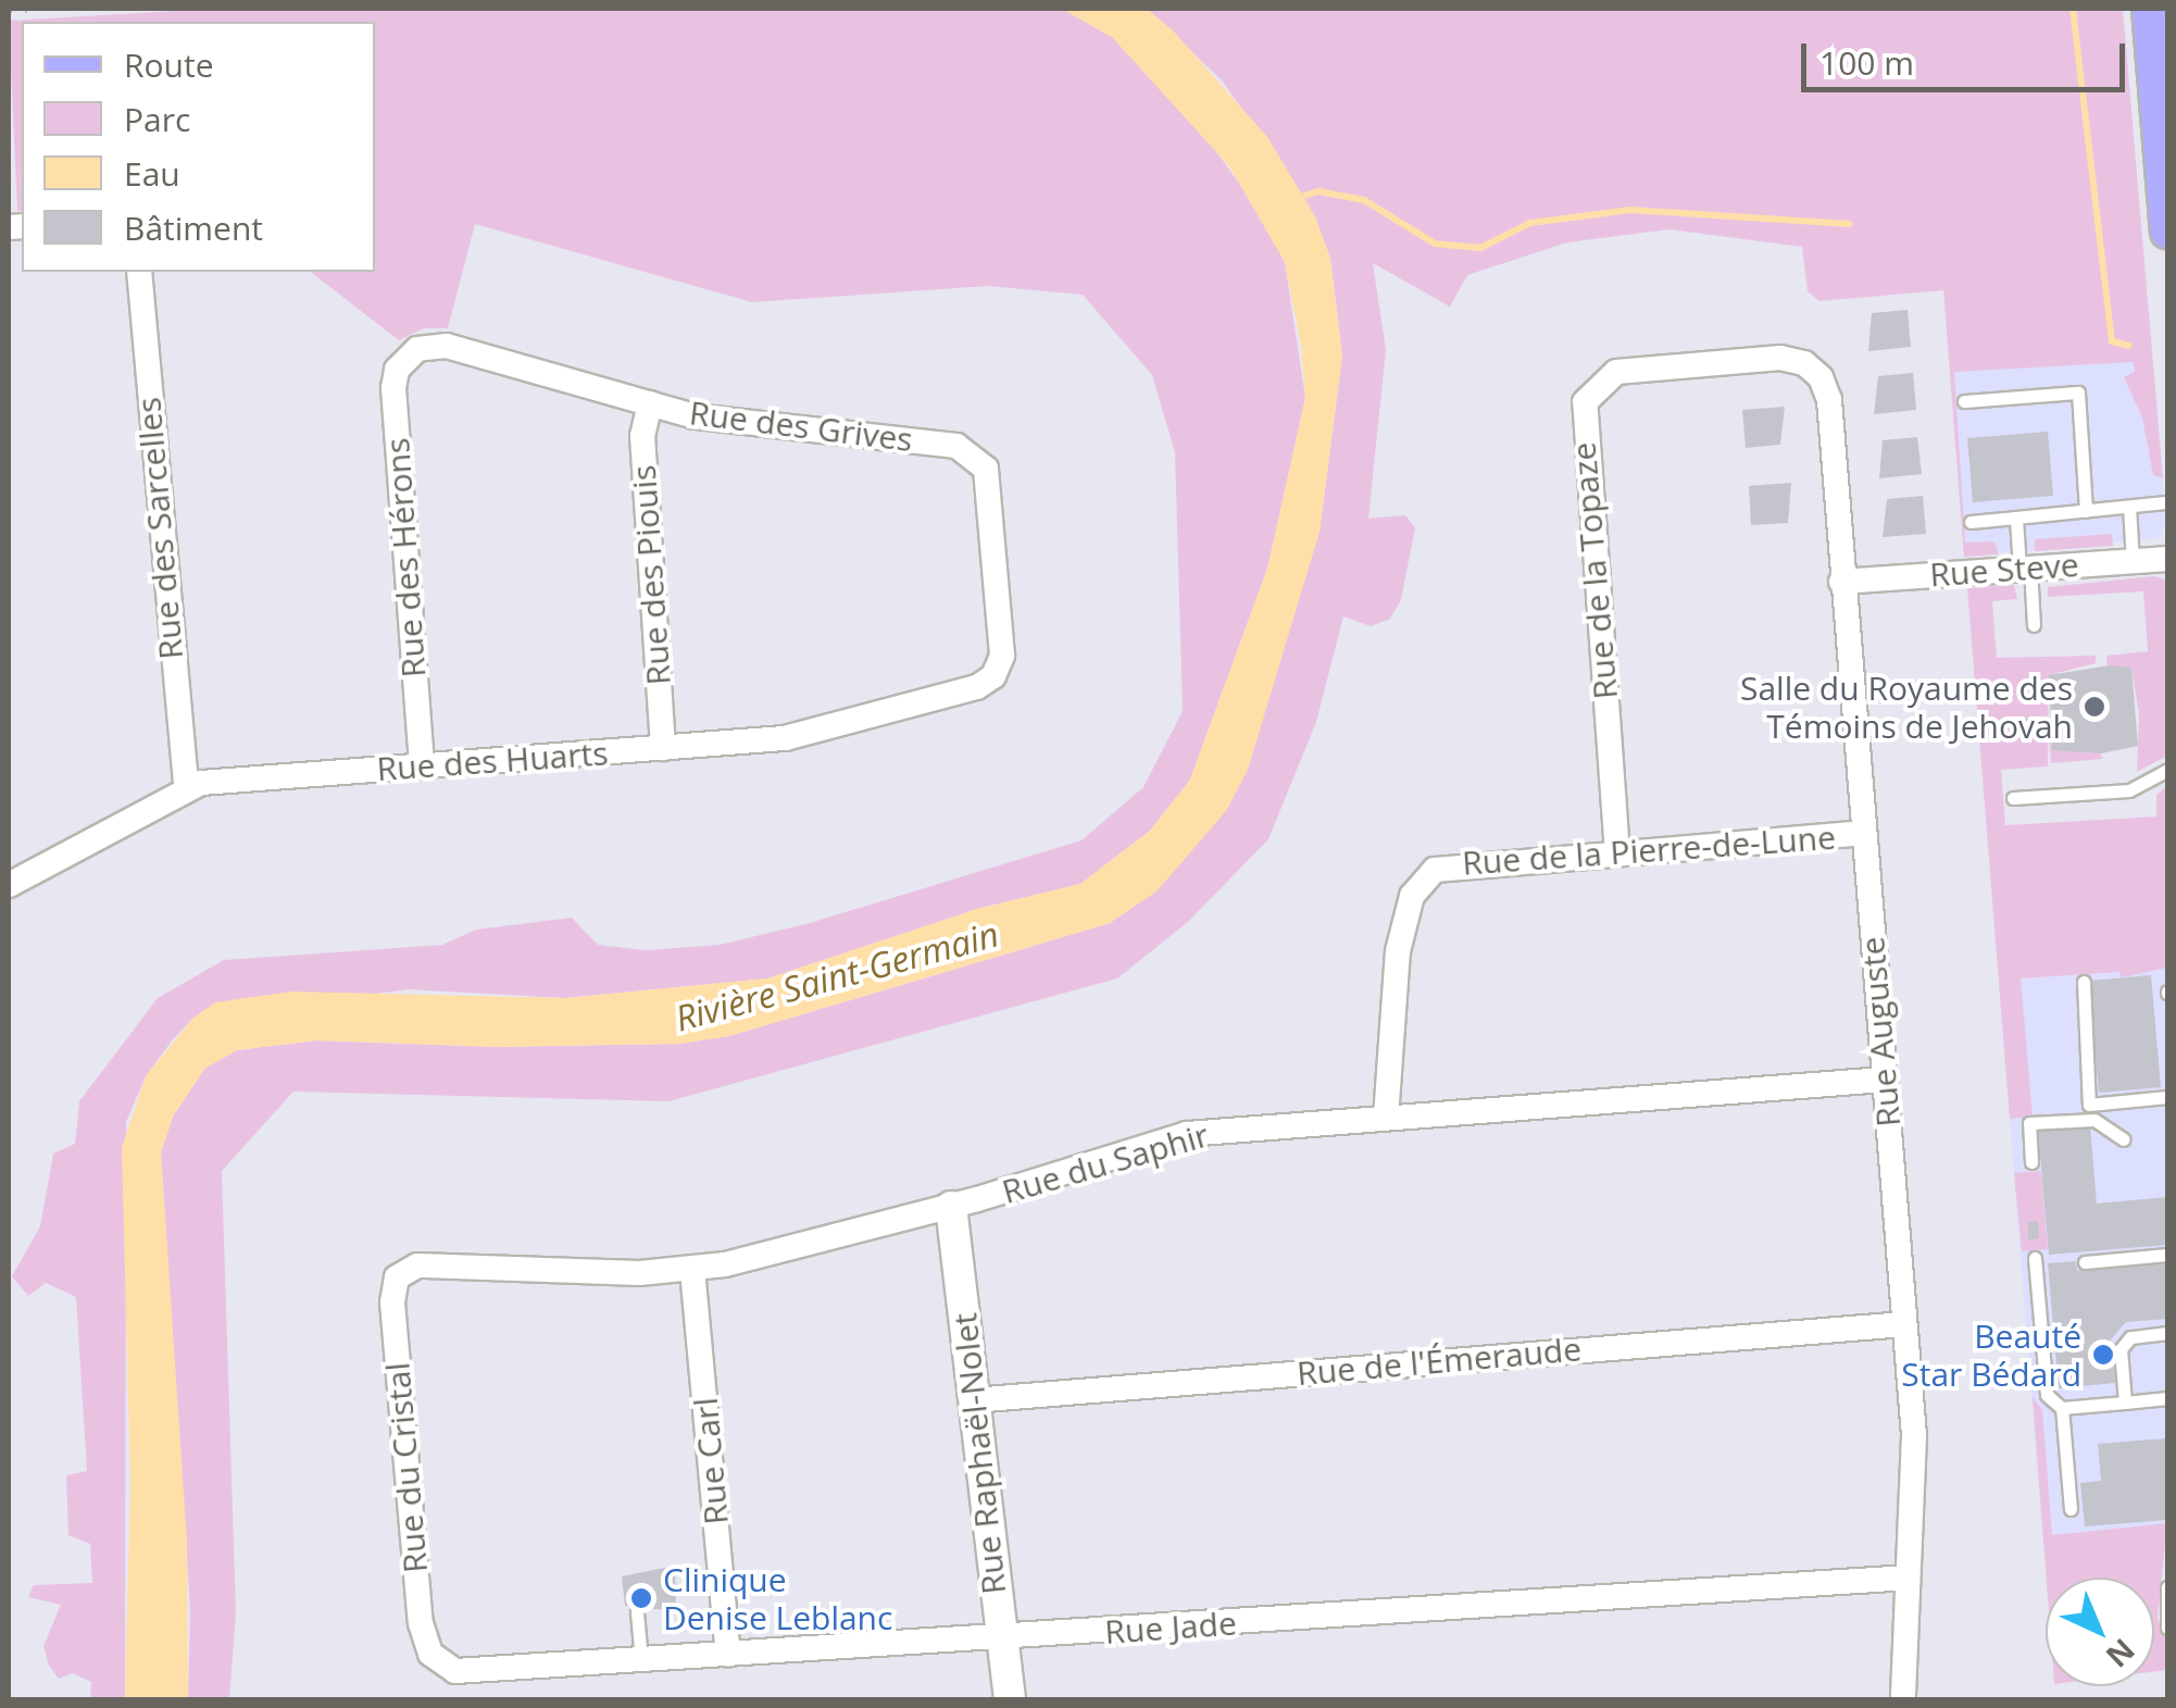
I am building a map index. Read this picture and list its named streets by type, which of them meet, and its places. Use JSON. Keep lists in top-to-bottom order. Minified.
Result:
{"streets":{"street":["Rue des Grives","Rue des Sarcelles","Rue des Hérons","Rue Steve","Rue de la Topaze","Rue des Piouis","Rue des Huarts","Rue de la Pierre-de-Lune","Rue Auguste","Rue du Saphir","Rue de l'Émeraude","Rue Raphaël-Nolet","Rue Carl","Rue du Cristal","Rue Jade"]},"crossings":[["Rue des Grives","Rue des Hérons"],["Rue des Grives","Rue des Piouis"],["Rue des Grives","Rue des Huarts"],["Rue des Sarcelles","Rue des Huarts"],["Rue des Hérons","Rue des Huarts"],["Rue Steve","Rue Auguste"],["Rue de la Topaze","Rue de la Pierre-de-Lune"],["Rue de la Topaze","Rue Auguste"],["Rue des Piouis","Rue des Huarts"],["Rue de la Pierre-de-Lune","Rue Auguste"],["Rue de la Pierre-de-Lune","Rue du Saphir"],["Rue Auguste","Rue du Saphir"],["Rue Auguste","Rue de l'Émeraude"],["Rue Auguste","Rue Jade"],["Rue du Saphir","Rue Raphaël-Nolet"],["Rue du Saphir","Rue Carl"],["Rue du Saphir","Rue du Cristal"],["Rue de l'Émeraude","Rue Raphaël-Nolet"],["Rue Raphaël-Nolet","Rue Jade"],["Rue Carl","Rue Jade"],["Rue du Cristal","Rue Jade"]],"water":["Rivière Saint-Germain"],"places":["Salle du Royaume des Témoins de Jehovah","Beauté Star Bédard","Clinique Denise Leblanc"],"legend":["Route","Parc","Eau","Bâtiment"],"scale_bar":"100 m","north":"bottom right"}
